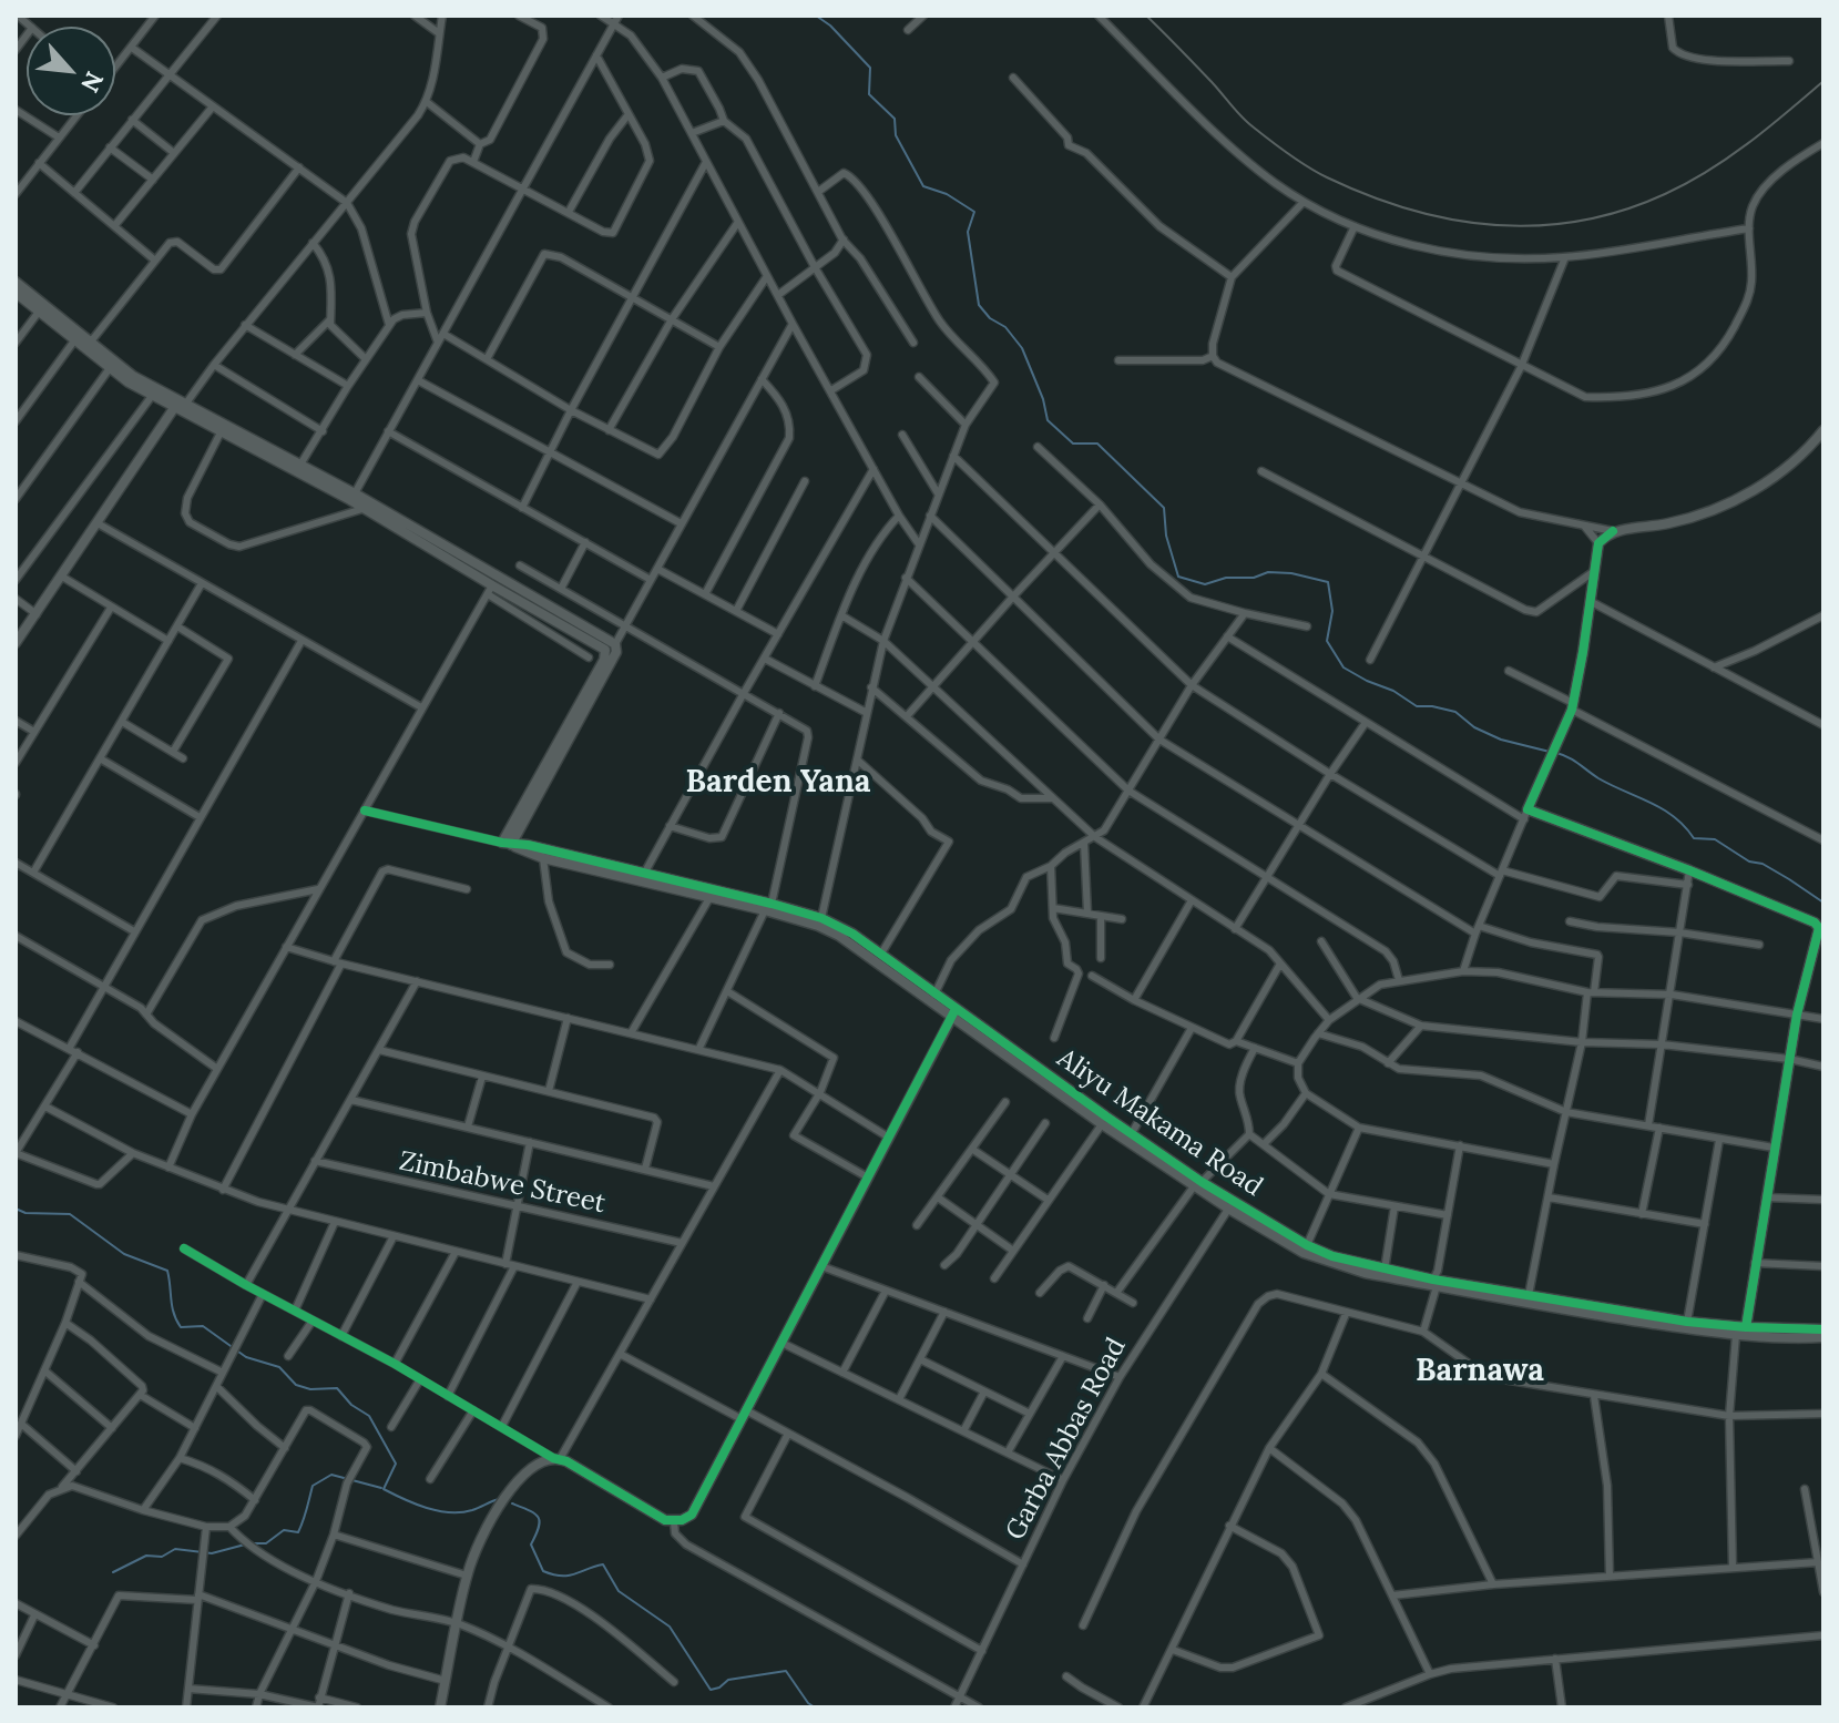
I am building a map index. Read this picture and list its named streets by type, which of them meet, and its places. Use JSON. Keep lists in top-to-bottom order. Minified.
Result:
{"streets":{"street":["Aliyu Makama Road","Zimbabwe Street","Garba Abbas Road"]},"crossings":[["Aliyu Makama Road","Garba Abbas Road"]],"districts":["Barden Yana","Barnawa"],"north":"bottom right"}
